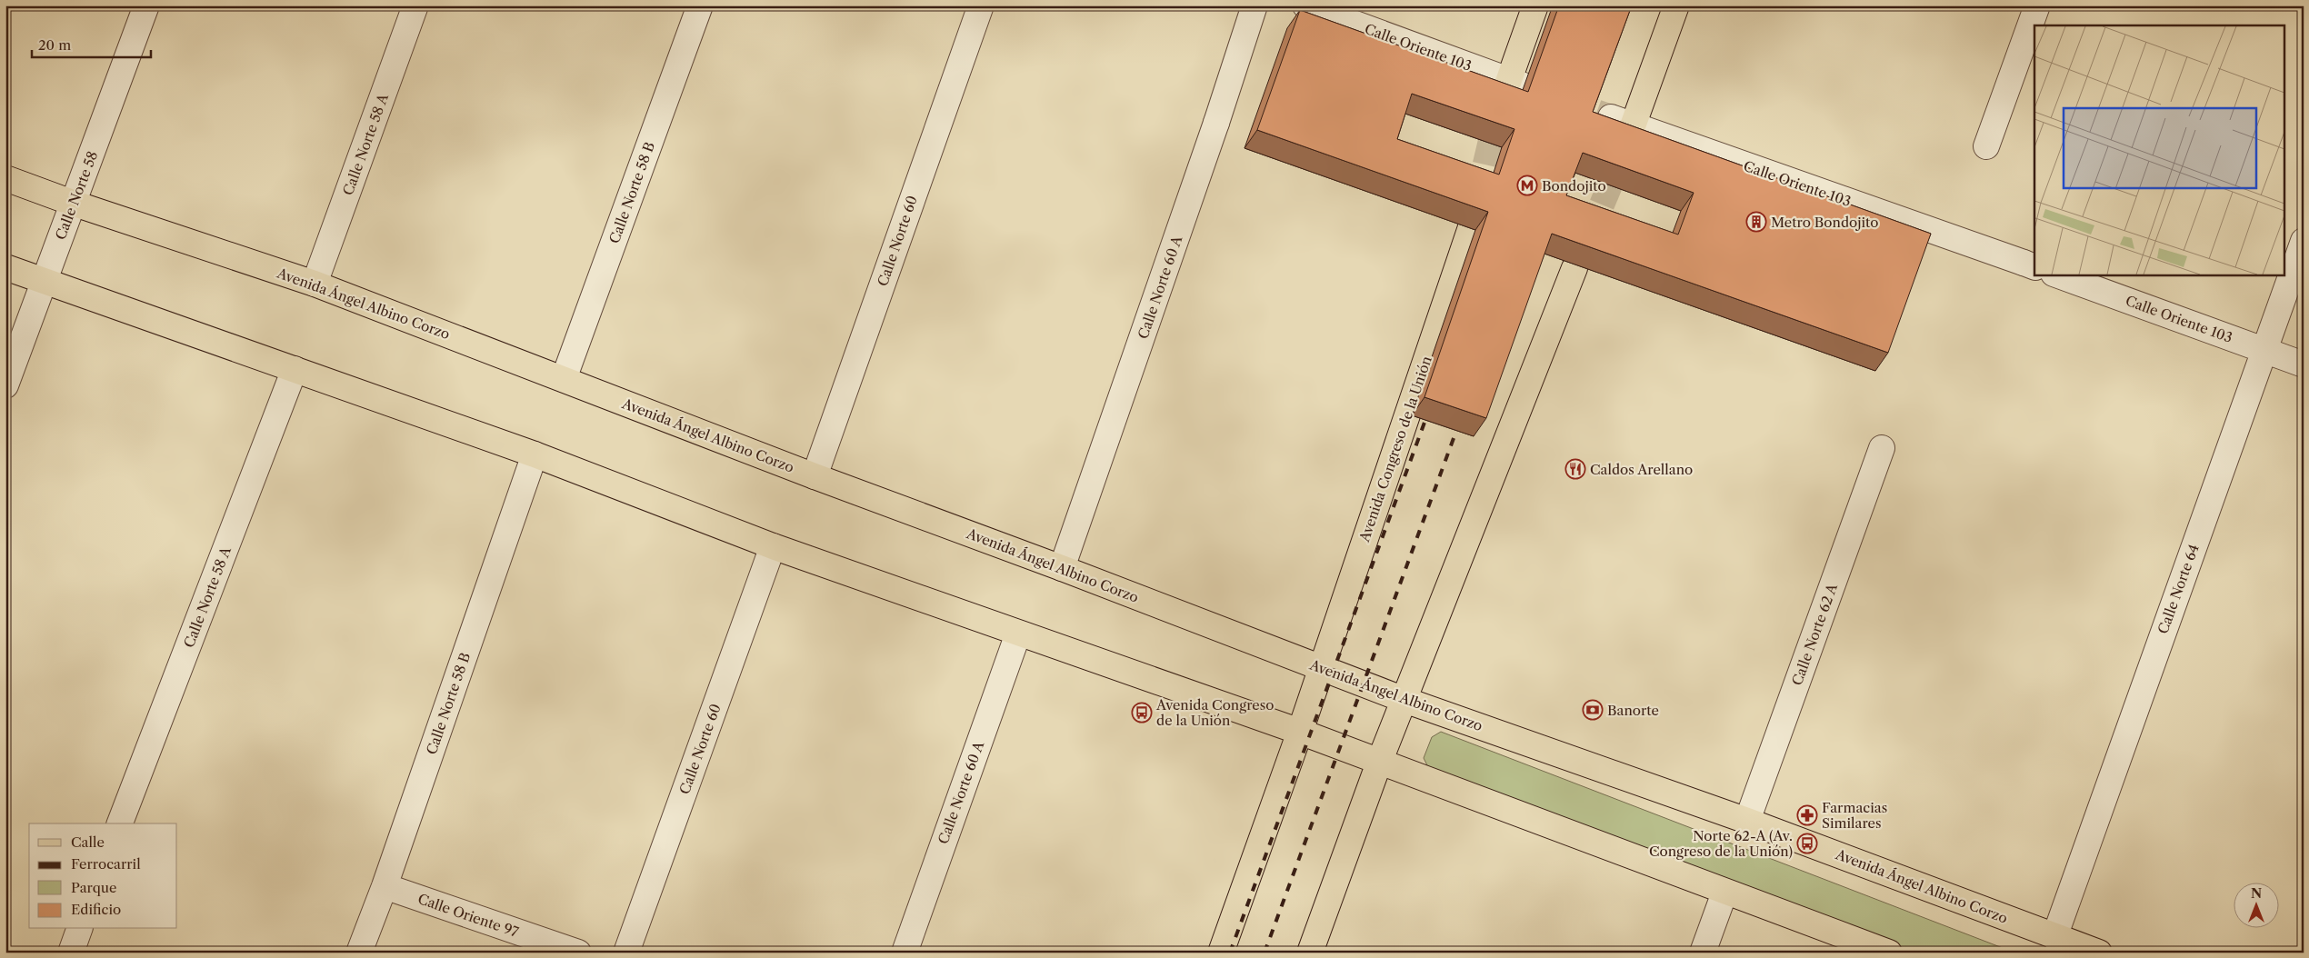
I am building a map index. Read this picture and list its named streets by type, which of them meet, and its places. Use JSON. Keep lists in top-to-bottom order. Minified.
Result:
{"streets":{"main road":["Avenida Ángel Albino Corzo","Avenida Congreso de la Unión"],"street":["Calle Oriente 103","Calle Norte 58 A","Calle Norte 58 B","Calle Norte 58","Calle Norte 60","Calle Norte 60 A","Calle Norte 64","Calle Norte 62 A","Calle Oriente 97"]},"crossings":[["Calle Oriente 103","Calle Norte 64"],["Calle Norte 58 A","Avenida Ángel Albino Corzo"],["Calle Norte 58 B","Avenida Ángel Albino Corzo"],["Calle Norte 58 B","Calle Oriente 97"],["Calle Norte 58","Avenida Ángel Albino Corzo"],["Calle Norte 60","Avenida Ángel Albino Corzo"],["Calle Norte 60 A","Avenida Ángel Albino Corzo"],["Avenida Ángel Albino Corzo","Avenida Congreso de la Unión"],["Avenida Ángel Albino Corzo","Calle Norte 64"],["Avenida Ángel Albino Corzo","Calle Norte 62 A"]],"places":{"metro station":["Bondojito"],"building":["Metro Bondojito"],"restaurant":["Caldos Arellano"],"bank":["Banorte"],"bus stop":["Avenida Congreso de la Unión","Norte 62-A (Av. Congreso de la Unión)"],"pharmacy":["Farmacias Similares"]},"legend":["Calle","Ferrocarril","Parque","Edificio"],"scale_bar":"20 m","north":"top"}
